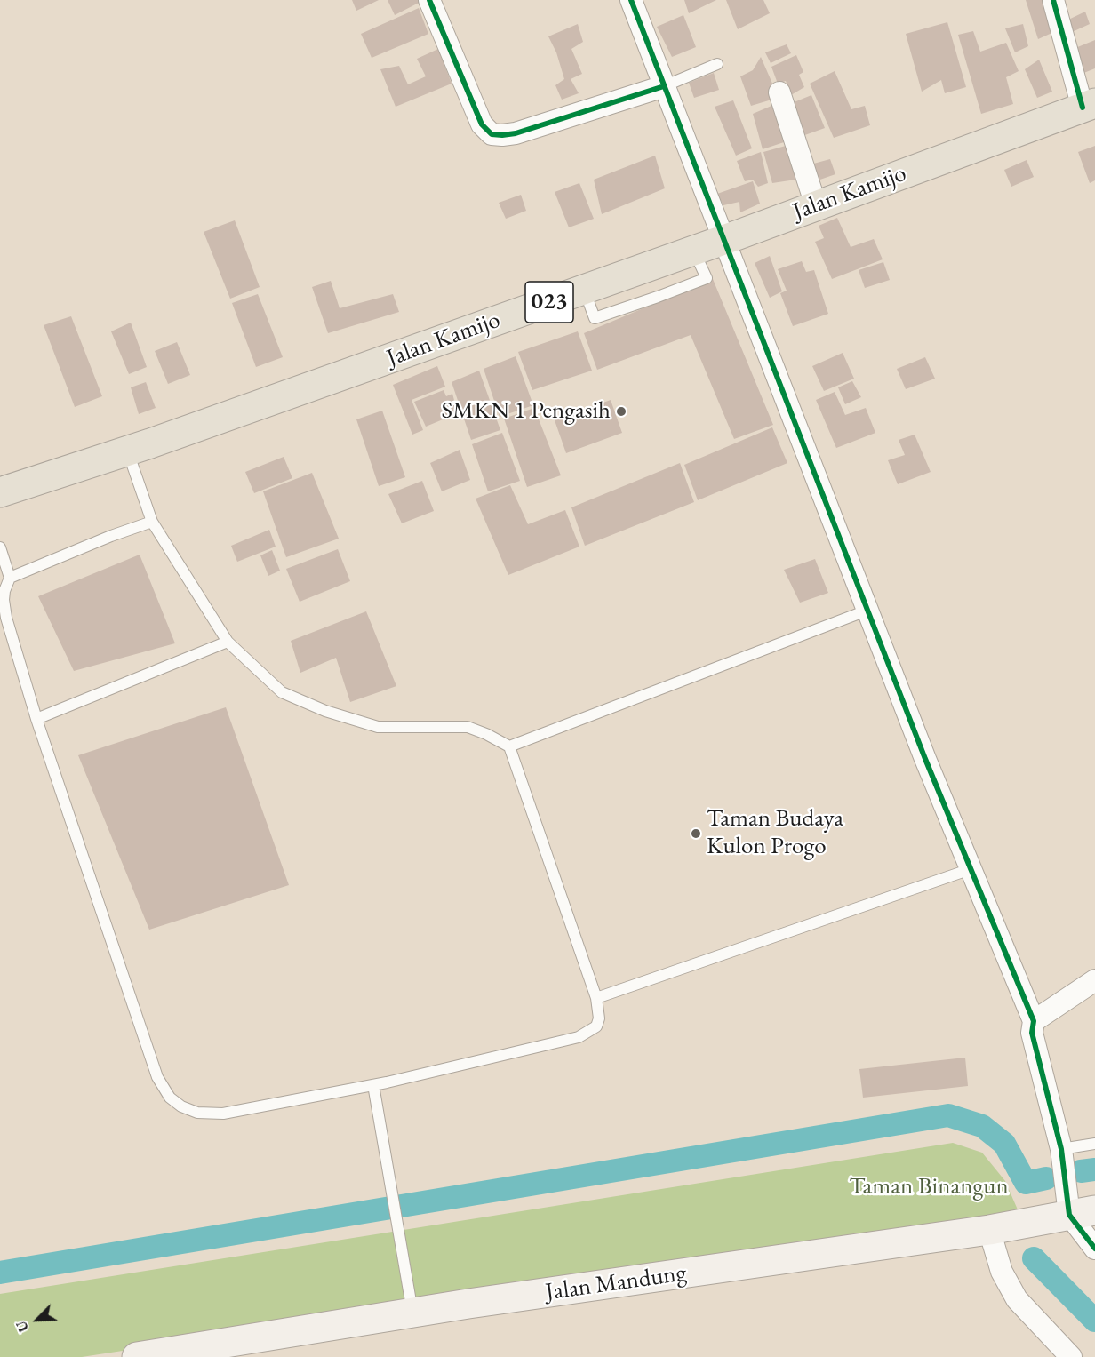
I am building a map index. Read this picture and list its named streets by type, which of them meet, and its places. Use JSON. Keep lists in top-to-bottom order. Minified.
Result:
{"streets":{"main road":["Jalan Kamijo","023","Jalan Mandung"]},"parks":["Taman Binangun"],"places":["SMKN 1 Pengasih","Taman Budaya Kulon Progo"],"north":"bottom left"}
